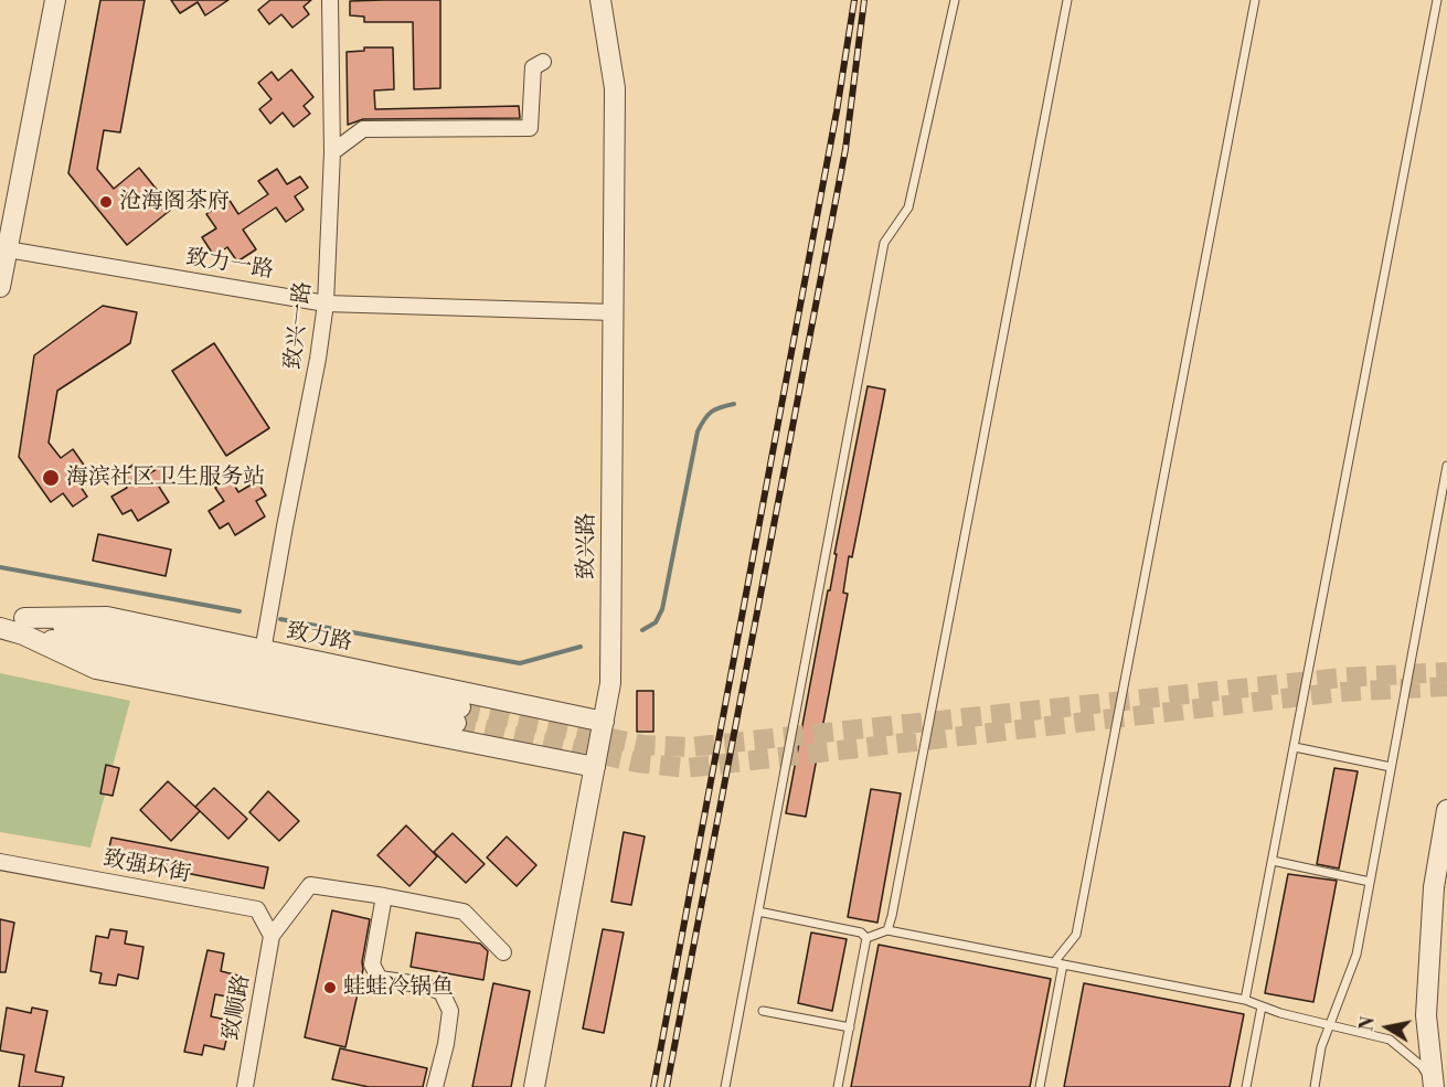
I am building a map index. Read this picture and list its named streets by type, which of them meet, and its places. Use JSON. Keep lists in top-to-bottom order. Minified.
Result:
{"streets":{"street":["致力一路","致兴一路","致兴路","致力路","致强环街","致顺路"]},"crossings":[["致力一路","致兴一路"],["致力一路","致兴路"],["致兴一路","致力路"],["致兴路","致力路"],["致强环街","致顺路"]],"places":["沧海阁茶府","海滨社区卫生服务站","蛙蛙冷锅鱼"],"north":"left"}
